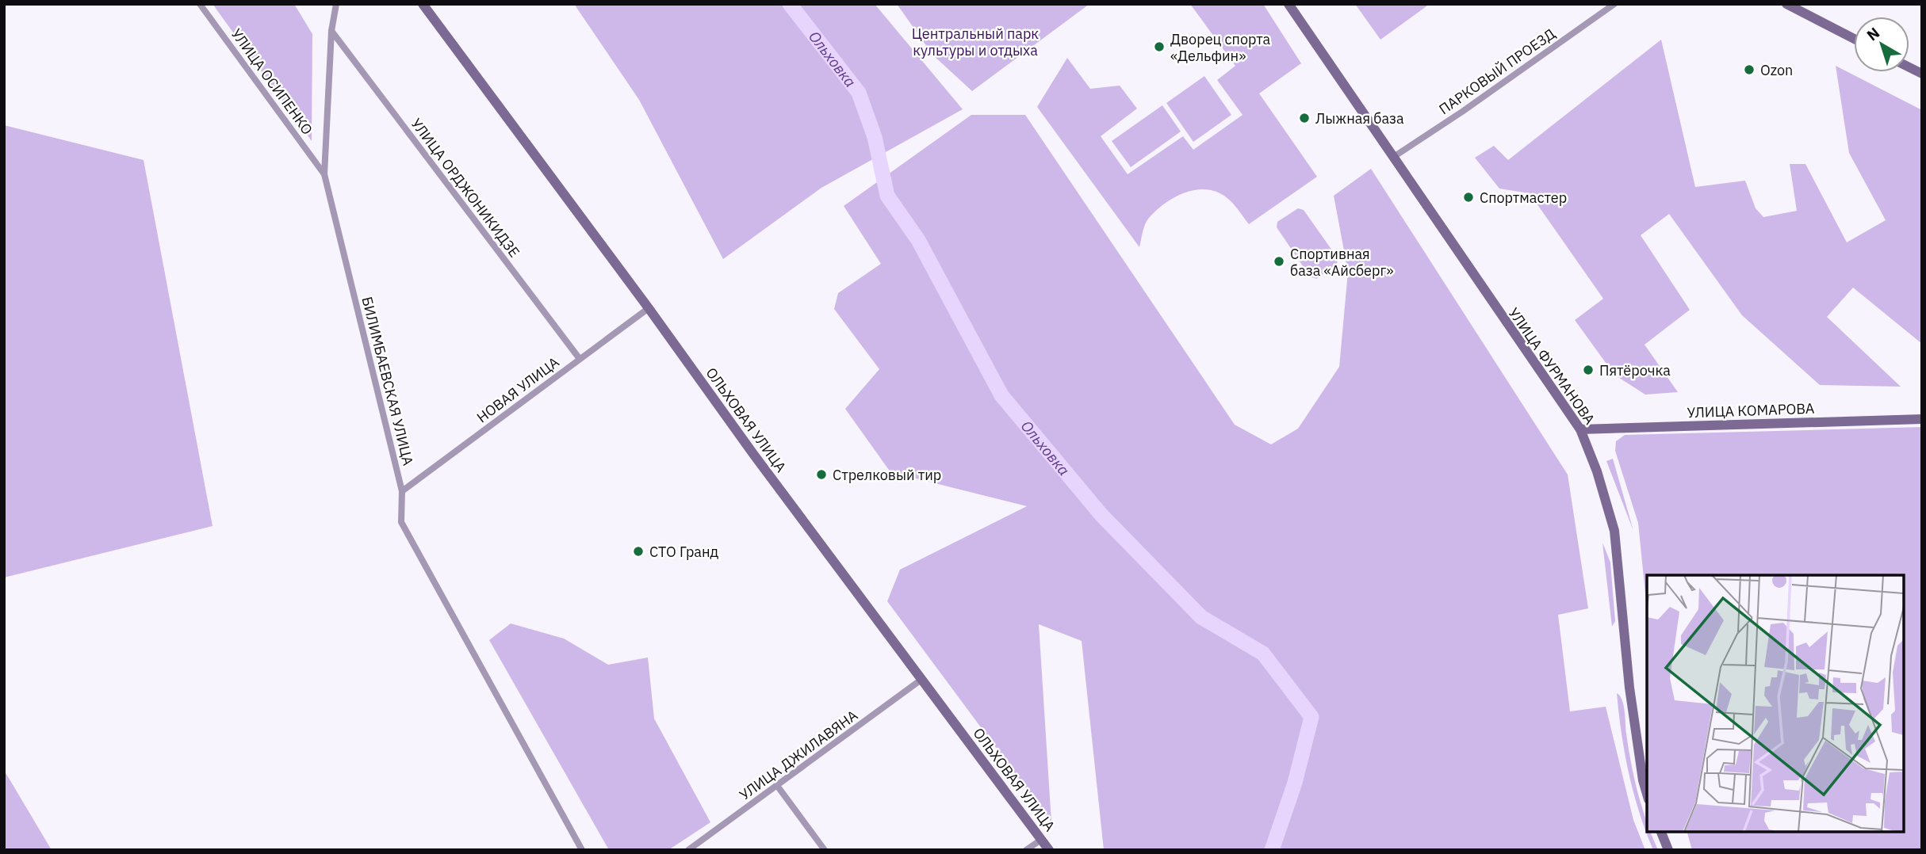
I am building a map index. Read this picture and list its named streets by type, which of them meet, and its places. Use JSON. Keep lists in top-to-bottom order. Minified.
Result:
{"streets":{"main road":["УЛИЦА ФУРМАНОВА","УЛИЦА КОМАРОВА","ОЛЬХОВАЯ УЛИЦА"],"street":["ПАРКОВЫЙ ПРОЕЗД","УЛИЦА ОСИПЕНКО","УЛИЦА ОРДЖОНИКИДЗЕ","БИЛИМБАЕВСКАЯ УЛИЦА","НОВАЯ УЛИЦА","УЛИЦА ДЖИЛАВЯНА"]},"crossings":[["ПАРКОВЫЙ ПРОЕЗД","УЛИЦА ФУРМАНОВА"],["УЛИЦА ОСИПЕНКО","БИЛИМБАЕВСКАЯ УЛИЦА"],["УЛИЦА ОРДЖОНИКИДЗЕ","БИЛИМБАЕВСКАЯ УЛИЦА"],["УЛИЦА ОРДЖОНИКИДЗЕ","НОВАЯ УЛИЦА"],["УЛИЦА ФУРМАНОВА","УЛИЦА КОМАРОВА"],["БИЛИМБАЕВСКАЯ УЛИЦА","НОВАЯ УЛИЦА"],["НОВАЯ УЛИЦА","ОЛЬХОВАЯ УЛИЦА"],["ОЛЬХОВАЯ УЛИЦА","УЛИЦА ДЖИЛАВЯНА"]],"water":["Ольховка"],"parks":["Центральный парк культуры и отдыха"],"places":["Дворец спорта «Дельфин»","Ozon","Лыжная база","Спортмастер","Спортивная база «Айсберг»","Пятёрочка","Стрелковый тир","СТО Гранд"],"north":"top left"}
